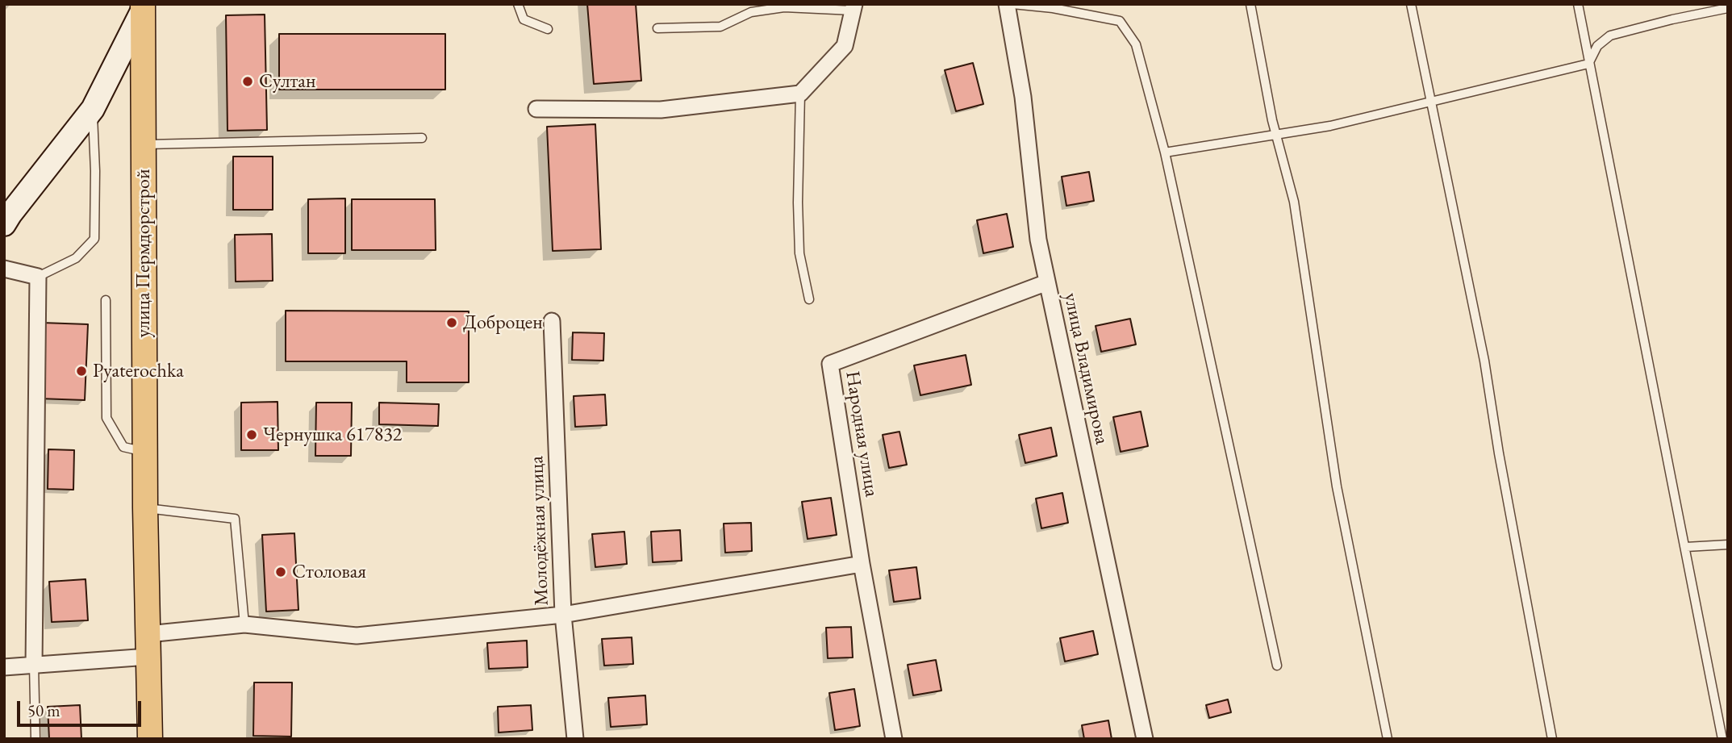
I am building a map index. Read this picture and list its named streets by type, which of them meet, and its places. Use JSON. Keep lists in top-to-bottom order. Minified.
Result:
{"streets":{"main road":["улица Пермдорстрой"],"street":["улица Владимирова","Народная улица","Молодёжная улица"]},"crossings":[["улица Владимирова","Народная улица"]],"places":["Султан","Доброцен","Pyaterochka","Чернушка 617832","Столовая"],"scale_bar":"50 m"}
